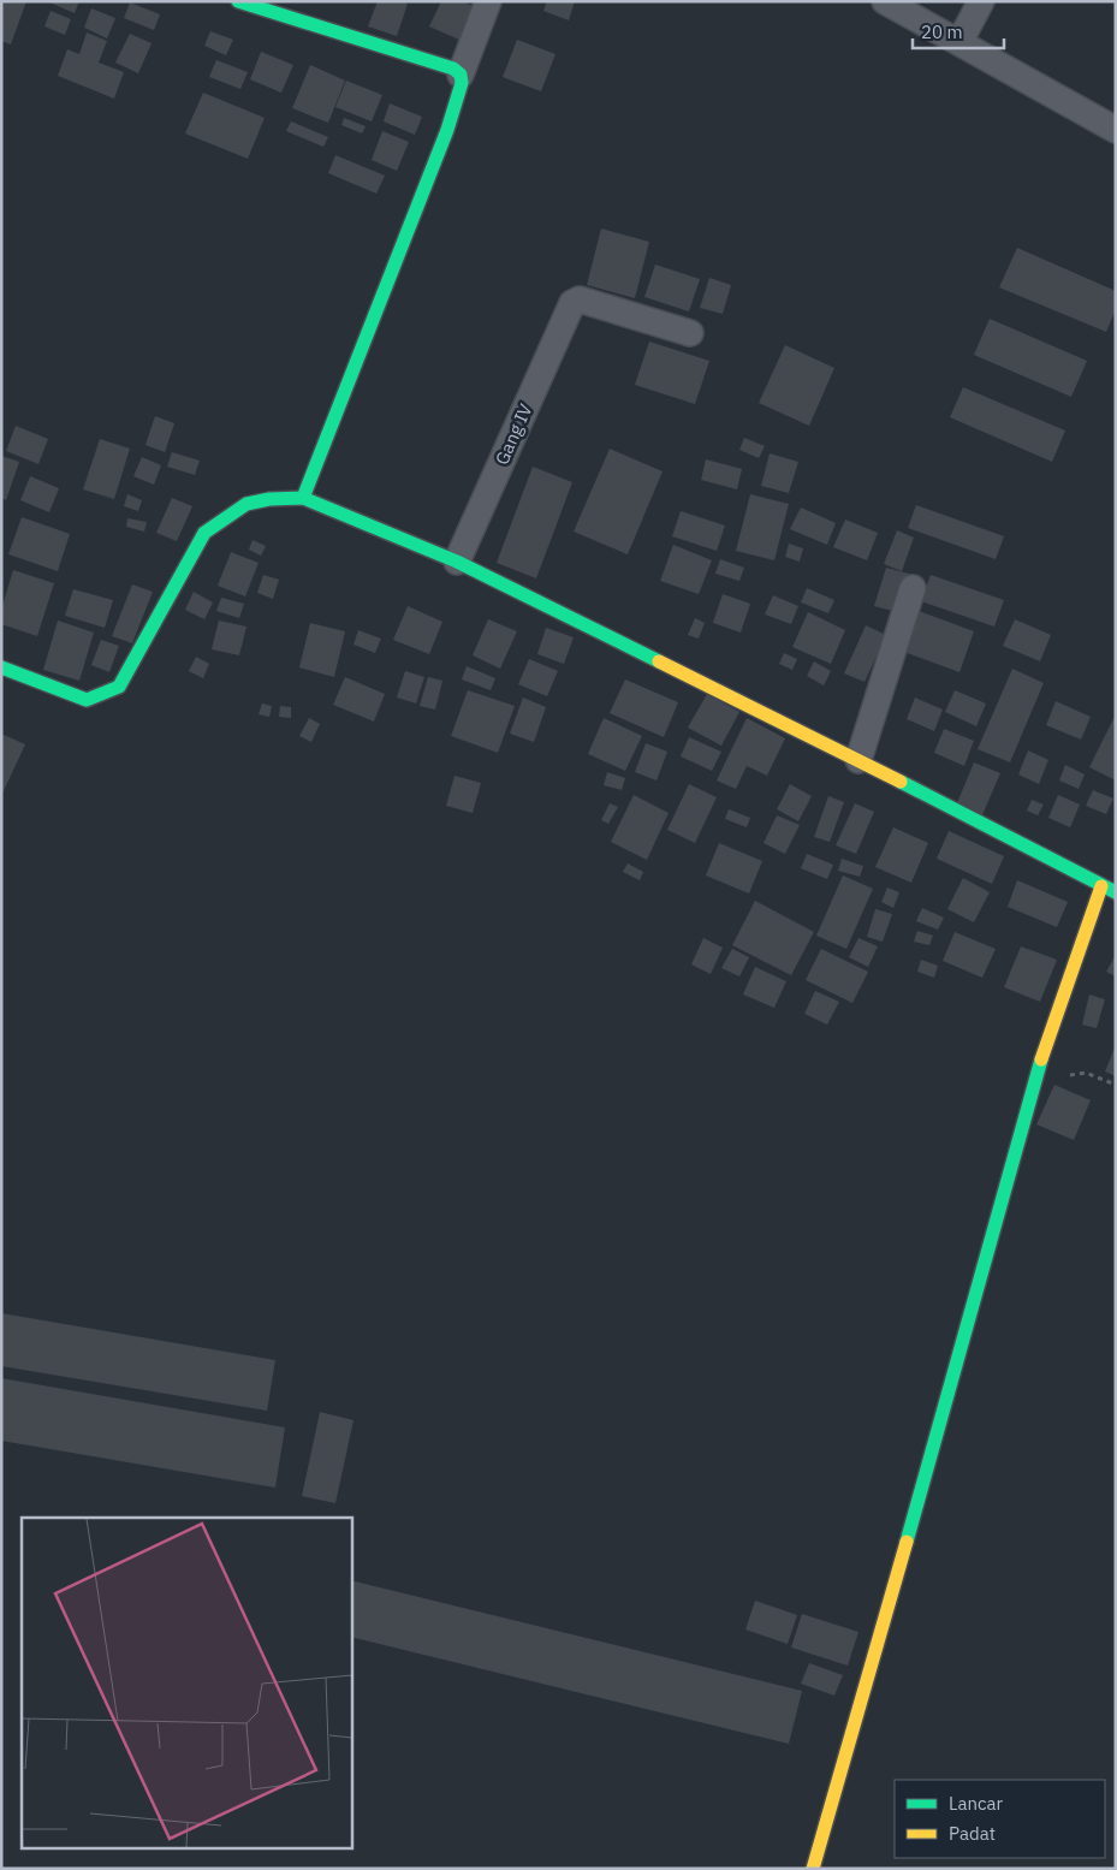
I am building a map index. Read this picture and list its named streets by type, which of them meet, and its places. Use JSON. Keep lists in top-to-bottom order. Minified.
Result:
{"streets":{"street":["Gang IV"]},"legend":["Lancar","Padat"],"scale_bar":"20 m"}
